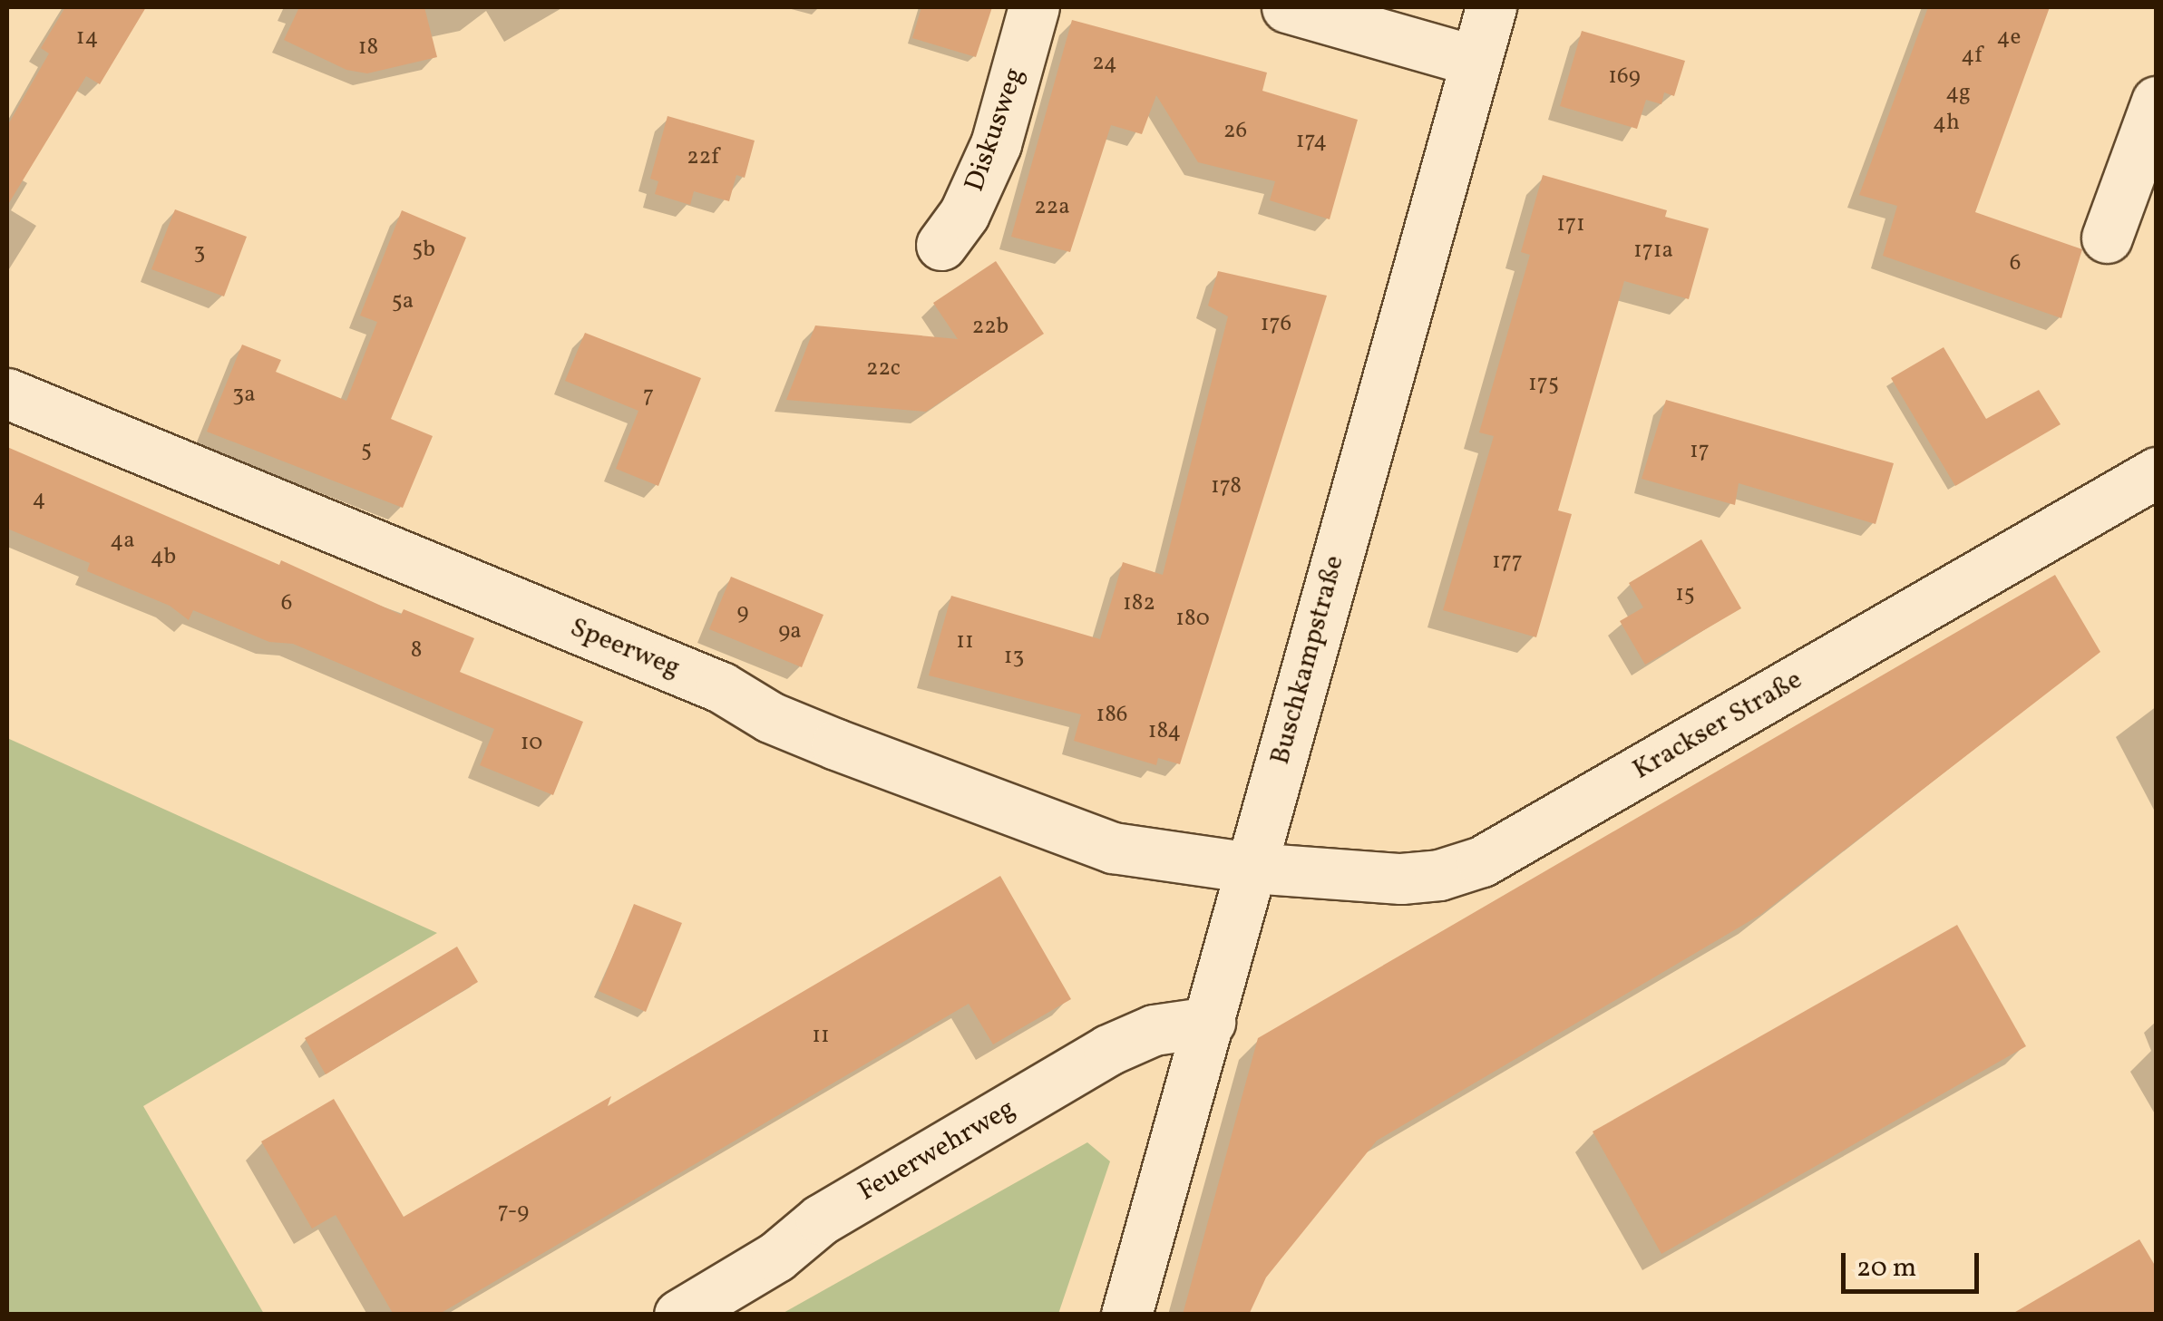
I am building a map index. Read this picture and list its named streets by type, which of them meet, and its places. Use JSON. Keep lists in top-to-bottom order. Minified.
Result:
{"streets":{"street":["Diskusweg","Speerweg","Buschkampstraße","Krackser Straße","Feuerwehrweg"]},"crossings":[["Speerweg","Buschkampstraße"],["Speerweg","Krackser Straße"],["Buschkampstraße","Krackser Straße"],["Buschkampstraße","Feuerwehrweg"]],"house_numbers":["14","4e","18","4f","24","169","4g","4h","26","174","22f","22a","171","5b","171a","3","6","5a","176","22b","22c","175","3a","7","5","17","178","4","4a","4b","177","15","6","182","9","180","9a","11","8","13","186","184","10","11","7-9"],"scale_bar":"20 m"}
